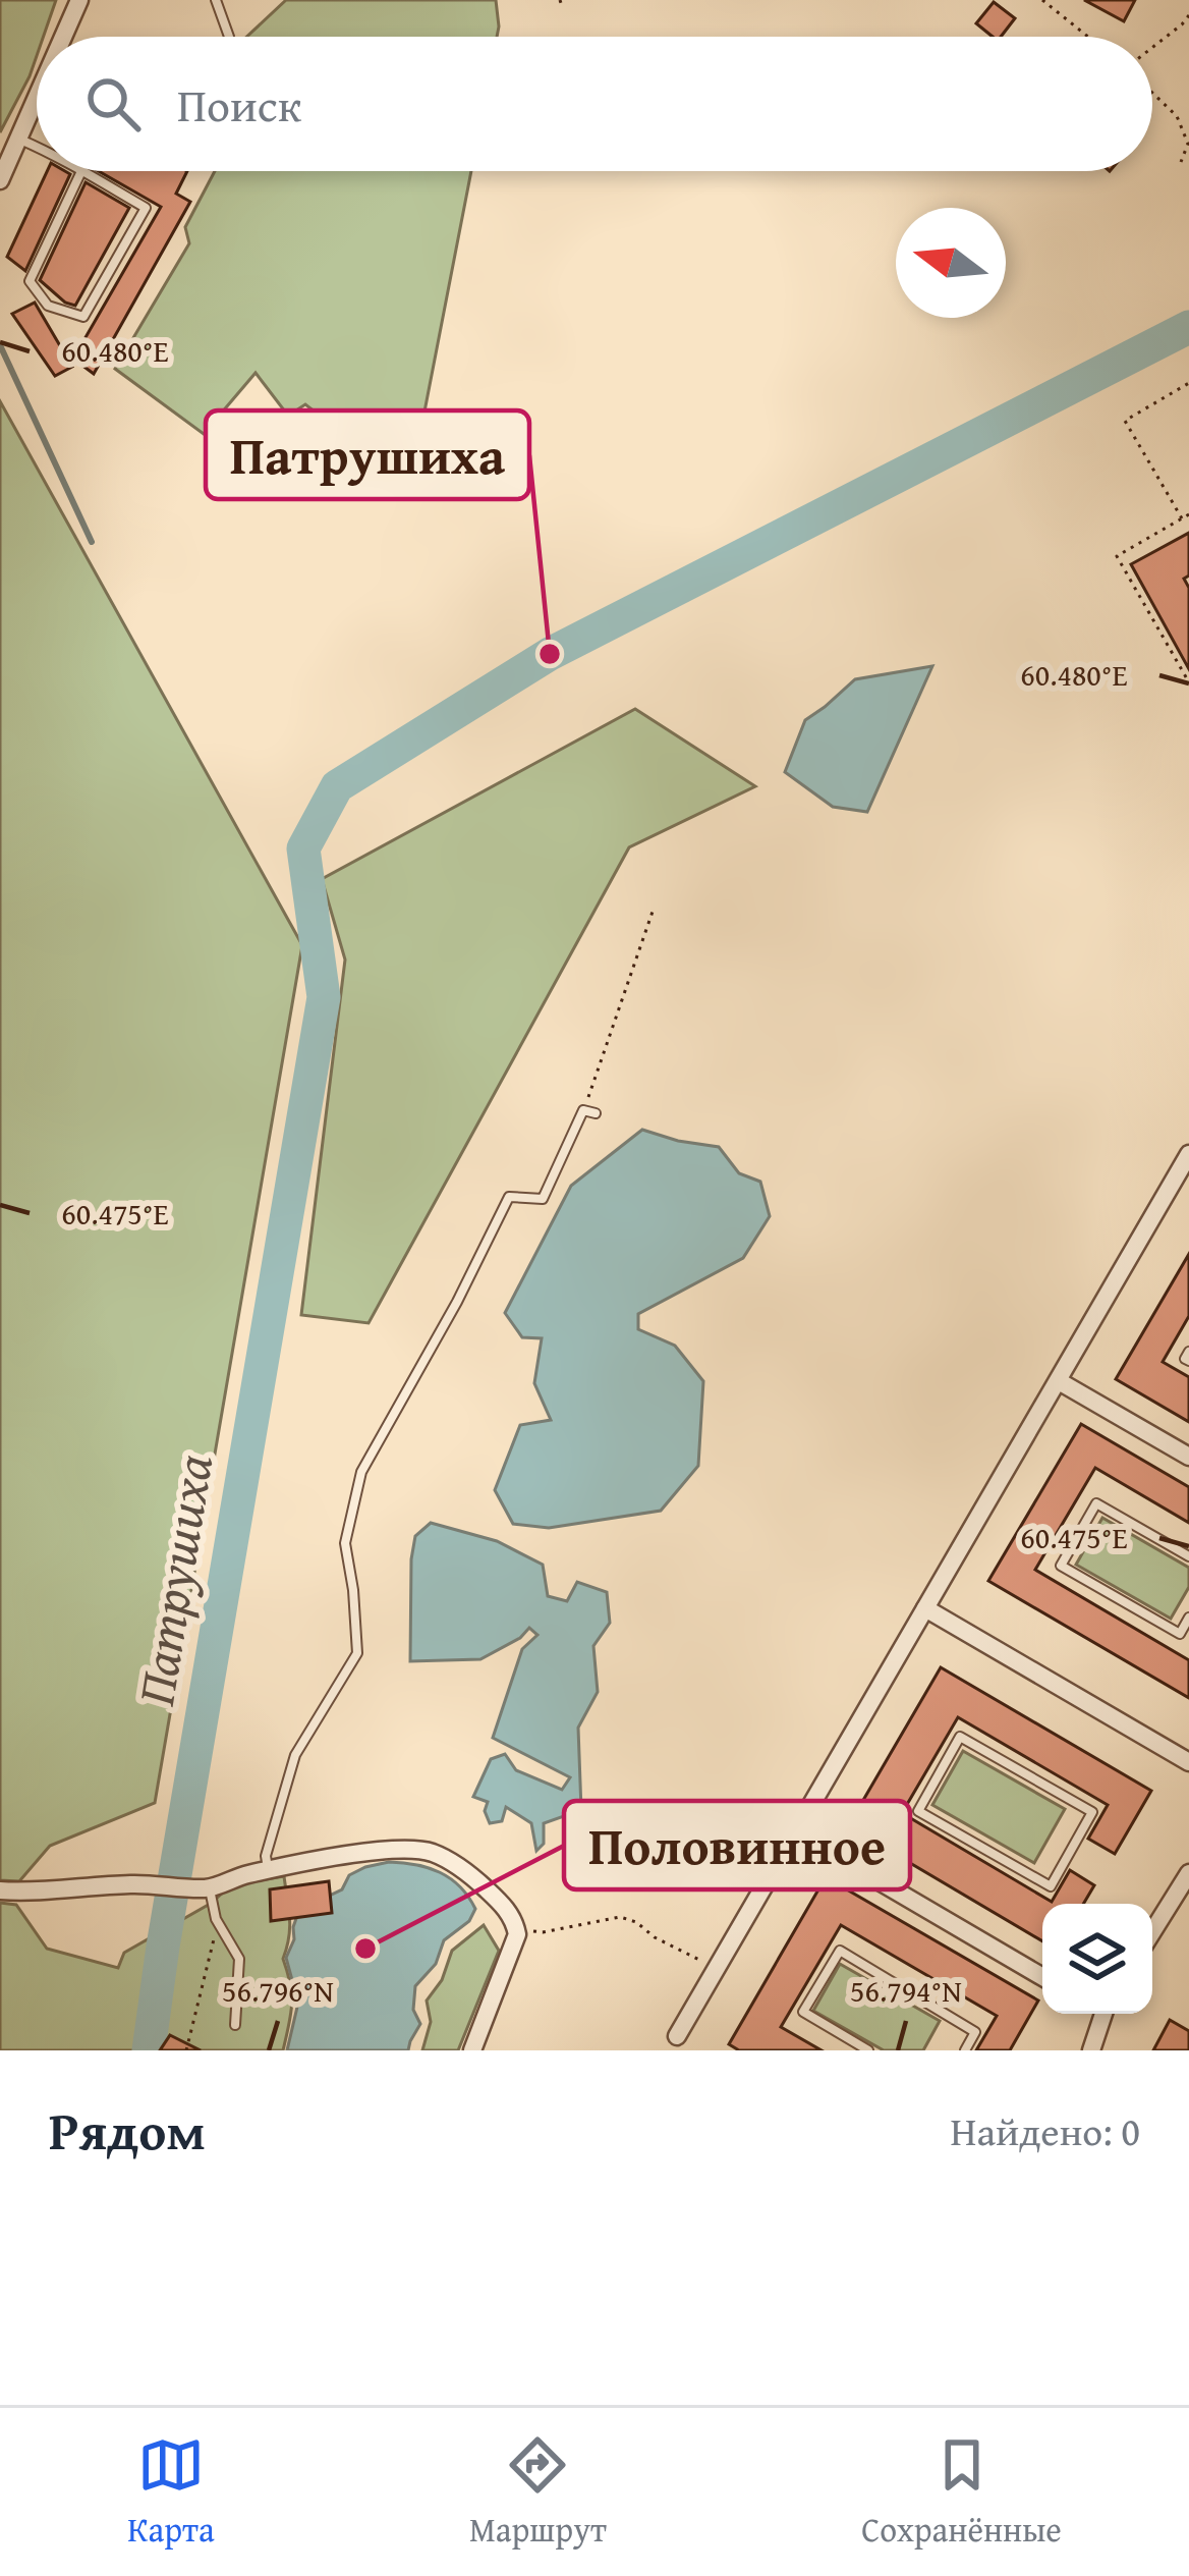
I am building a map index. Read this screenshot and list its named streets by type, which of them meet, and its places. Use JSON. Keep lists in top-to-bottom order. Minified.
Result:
{"water":["Патрушиха"],"places":["Патрушиха","Половинное"],"north":"left","page":{"search":"Поиск","heading":["Рядом","Найдено: 0"],"nav":["Карта","Маршрут","Сохранённые"]},"coordinates":["60.480°E","60.475°E","56.796°N","56.794°N"]}
